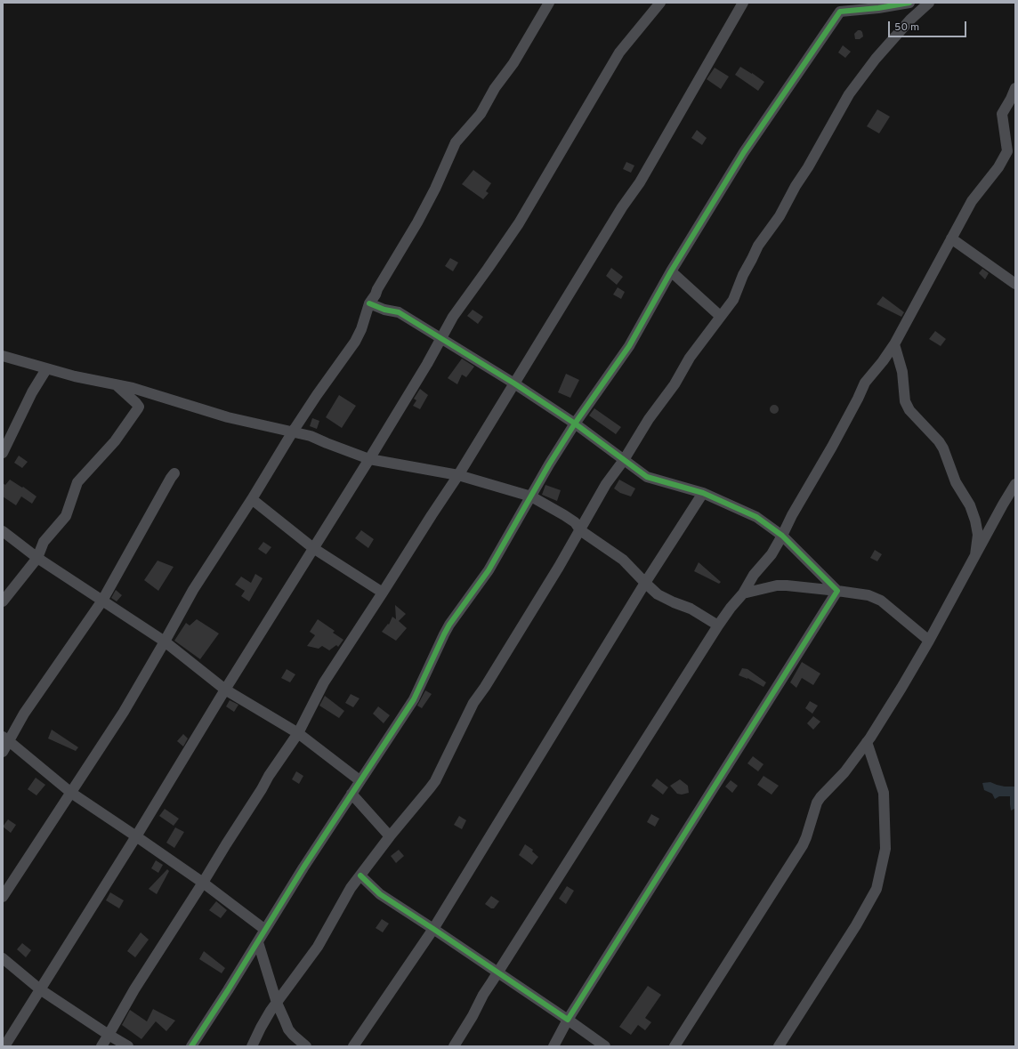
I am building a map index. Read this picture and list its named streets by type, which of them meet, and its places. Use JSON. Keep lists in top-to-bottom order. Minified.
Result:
{"scale_bar":"50 m"}
